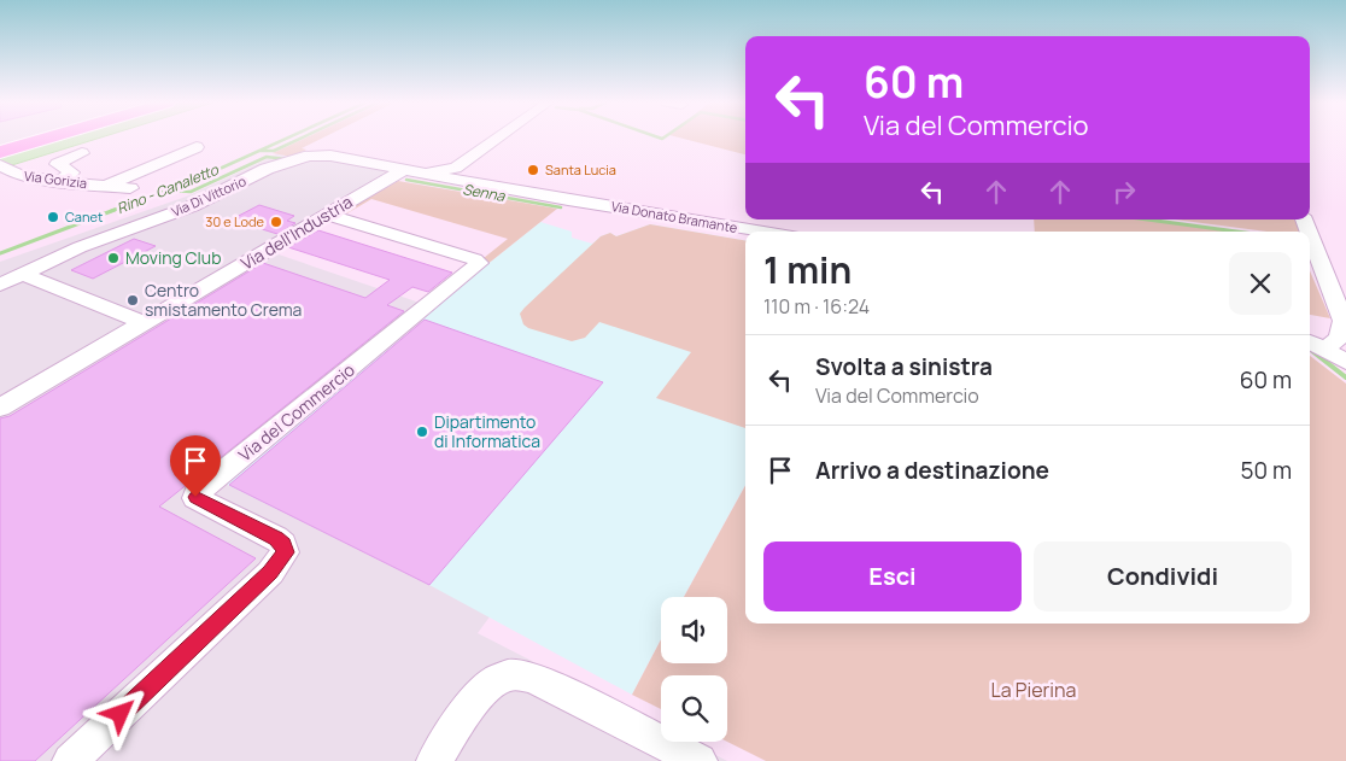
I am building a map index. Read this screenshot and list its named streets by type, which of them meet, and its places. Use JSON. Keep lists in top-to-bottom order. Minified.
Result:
{"streets":{"street":["Via Gorizia","Via Di Vittorio","Via Donato Bramante","Via dell'Industria","Via del Commercio"]},"crossings":[["Via Di Vittorio","Via Donato Bramante"],["Via Di Vittorio","Via dell'Industria"],["Via dell'Industria","Via del Commercio"]],"water":["Rino - Canaletto","Senna"],"parks":["La Pierina"],"places":["Santa Lucia","Canet","30 e Lode","Moving Club","Centro smistamento Crema","Dipartimento di Informatica"],"page":{"turn":["60 m","Via del Commercio"],"heading":["1 min","110 m · 16:24"],"list":[{"name":"Svolta a sinistra","note":"Via del Commercio","value":"60 m"},{"name":"Arrivo a destinazione","value":"50 m"}],"buttons":["Esci","Condividi"]}}
